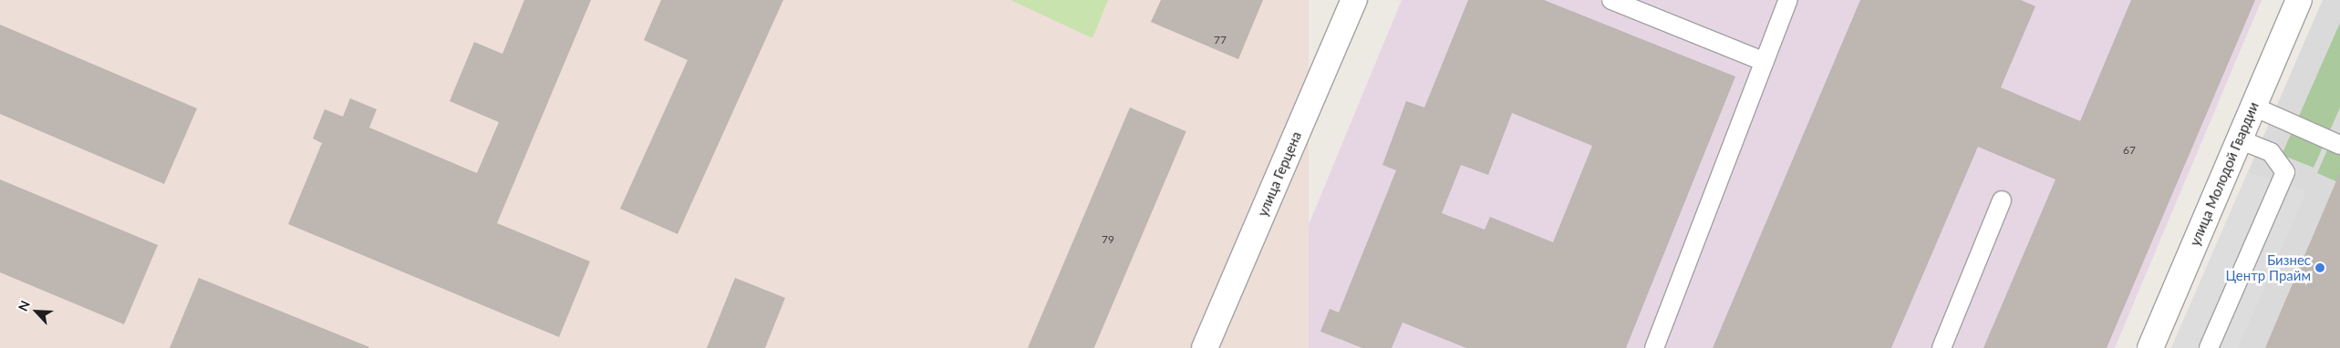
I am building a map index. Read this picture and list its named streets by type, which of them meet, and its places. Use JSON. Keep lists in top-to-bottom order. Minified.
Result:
{"streets":{"street":["улица Герцена","улица Молодой Гвардии"]},"places":["Бизнес Центр Прайм"],"house_numbers":["77","67","79"],"north":"top left"}
